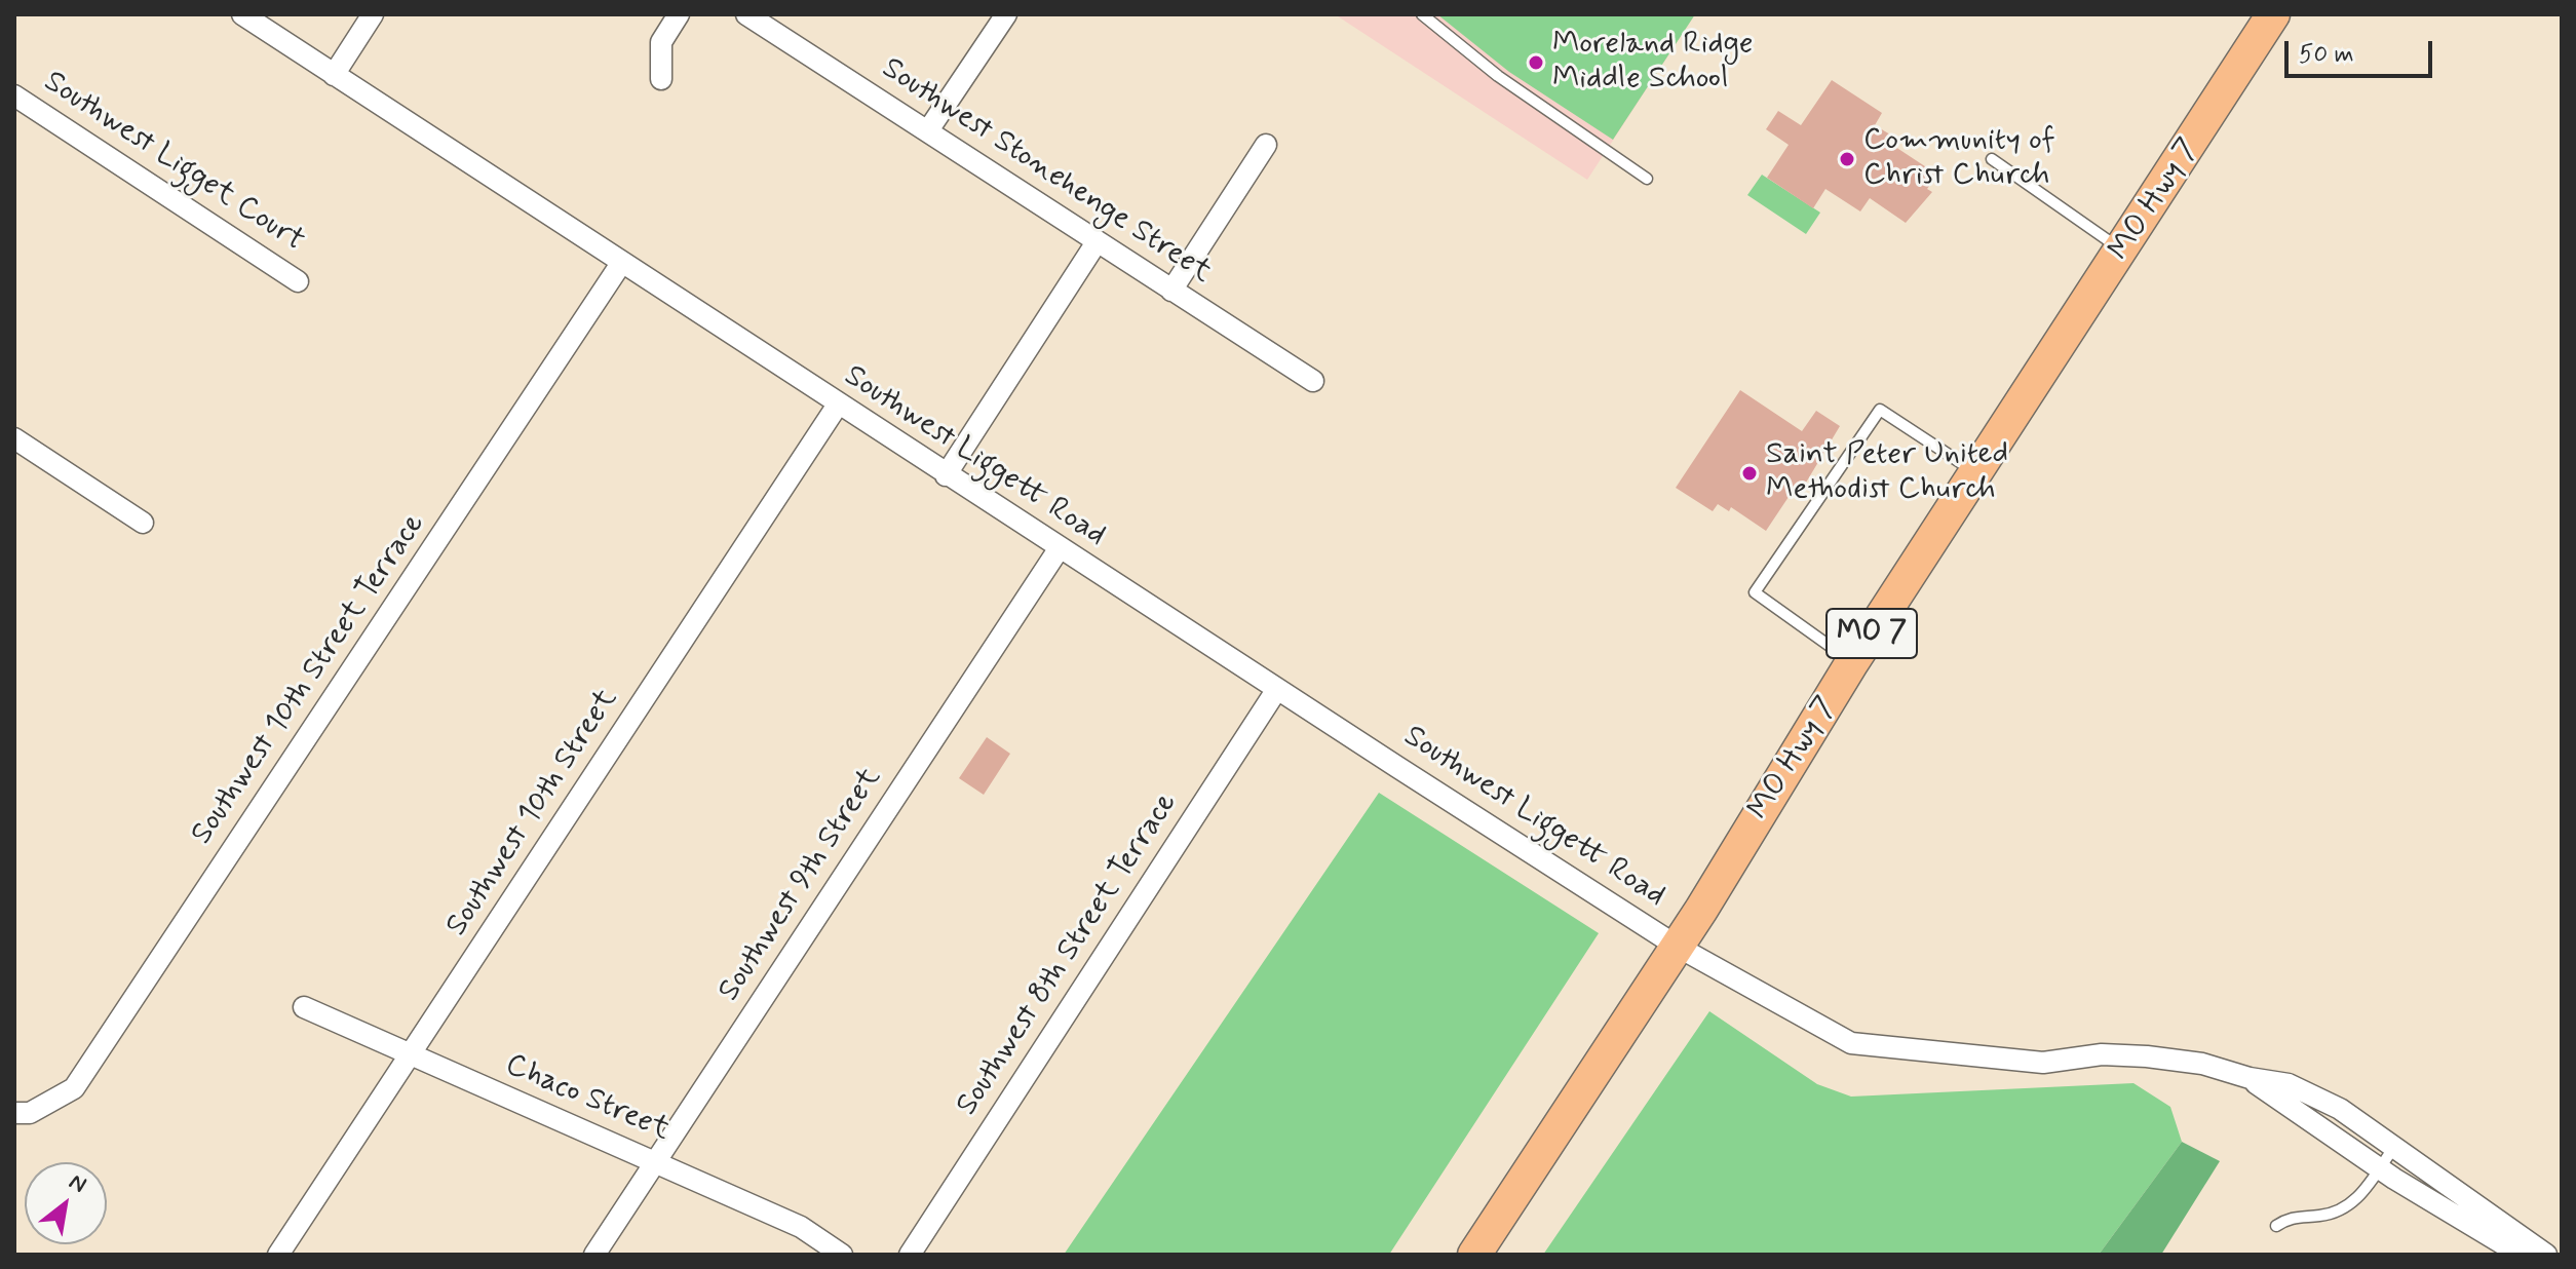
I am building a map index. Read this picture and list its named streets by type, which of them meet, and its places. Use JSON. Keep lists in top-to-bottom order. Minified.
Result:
{"streets":{"main road":["MO Hwy 7","MO 7"],"street":["Southwest Ligget Court","Southwest Stonehenge Street","Southwest Liggett Road","Southwest 10th Street Terrace","Southwest 10th Street","Southwest 9th Street","Southwest 8th Street Terrace","Chaco Street"]},"crossings":[["MO Hwy 7","Southwest Liggett Road"],["Southwest Liggett Road","Southwest 10th Street Terrace"],["Southwest Liggett Road","Southwest 10th Street"],["Southwest Liggett Road","Southwest 9th Street"],["Southwest Liggett Road","Southwest 8th Street Terrace"],["Southwest 10th Street","Chaco Street"],["Southwest 9th Street","Chaco Street"]],"places":["Moreland Ridge Middle School","Community of Christ Church","Saint Peter United Methodist Church"],"scale_bar":"50 m","north":"top right"}
